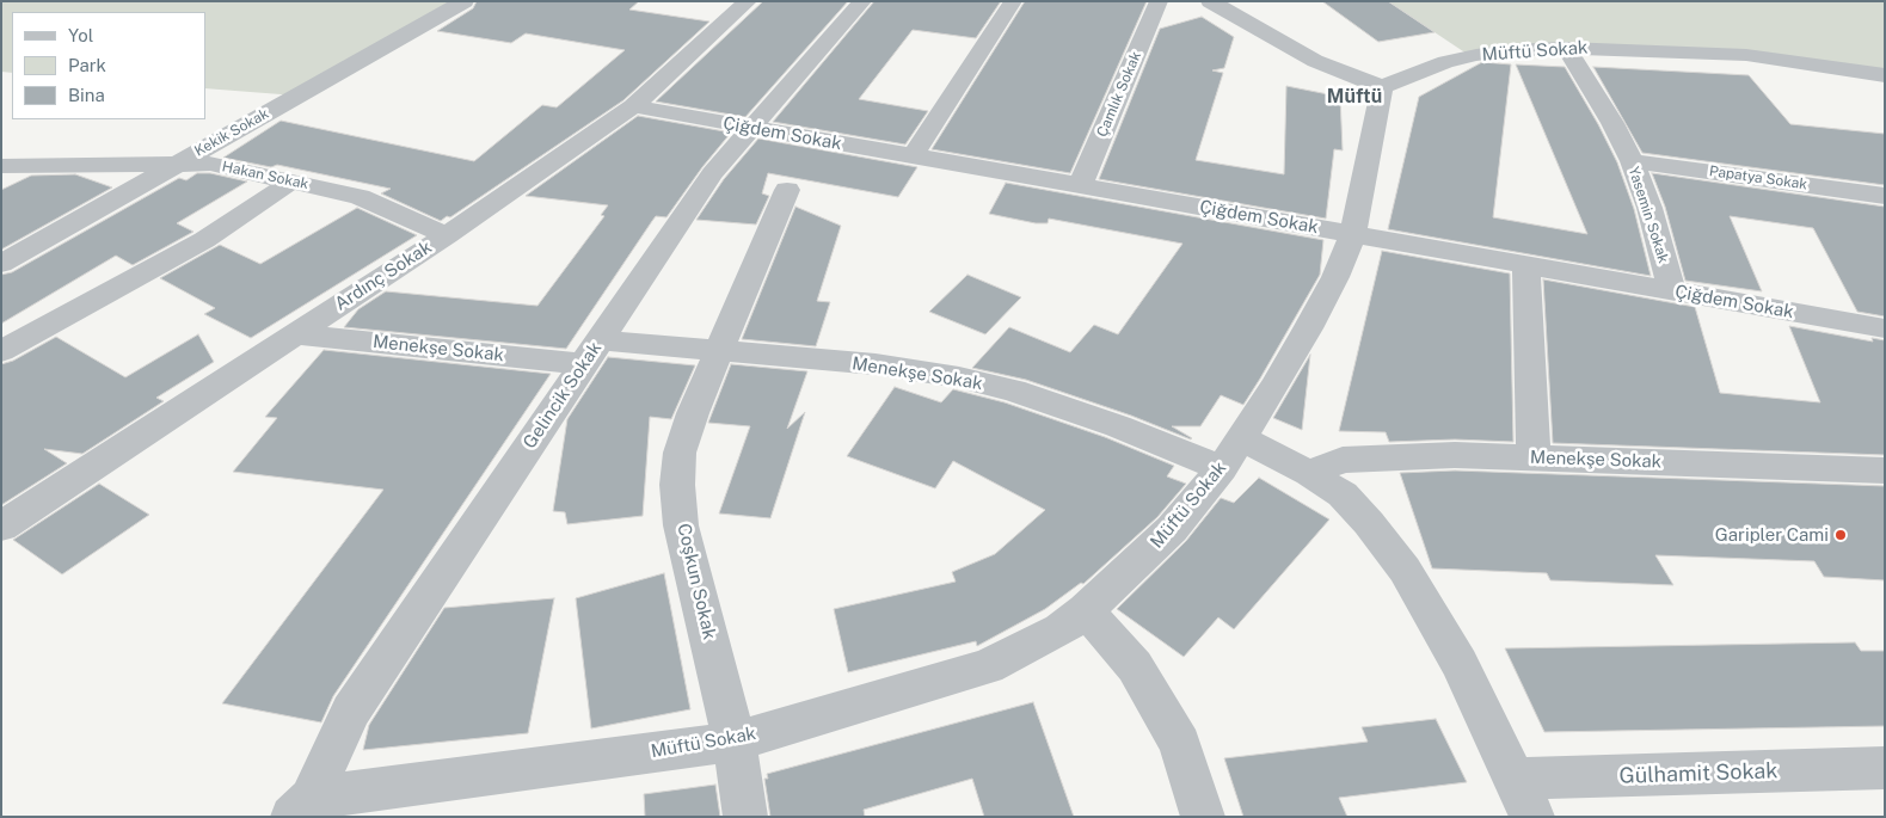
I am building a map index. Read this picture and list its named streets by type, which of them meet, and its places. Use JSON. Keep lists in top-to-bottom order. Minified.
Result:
{"streets":{"street":["Müftü Sokak","Çamlık Sokak","Kekik Sokak","Çiğdem Sokak","Hakan Sokak","Papatya Sokak","Yasemin Sokak","Ardınç Sokak","Menekşe Sokak","Gelincik Sokak","Coşkun Sokak","Gülhamit Sokak"]},"crossings":[["Müftü Sokak","Çiğdem Sokak"],["Müftü Sokak","Yasemin Sokak"],["Müftü Sokak","Menekşe Sokak"],["Müftü Sokak","Gelincik Sokak"],["Müftü Sokak","Coşkun Sokak"],["Çamlık Sokak","Çiğdem Sokak"],["Kekik Sokak","Hakan Sokak"],["Çiğdem Sokak","Yasemin Sokak"],["Çiğdem Sokak","Ardınç Sokak"],["Çiğdem Sokak","Gelincik Sokak"],["Hakan Sokak","Ardınç Sokak"],["Papatya Sokak","Yasemin Sokak"],["Ardınç Sokak","Menekşe Sokak"],["Menekşe Sokak","Gelincik Sokak"],["Menekşe Sokak","Coşkun Sokak"],["Menekşe Sokak","Gülhamit Sokak"]],"districts":["Müftü"],"places":["Garipler Cami"],"legend":["Yol","Park","Bina"]}
